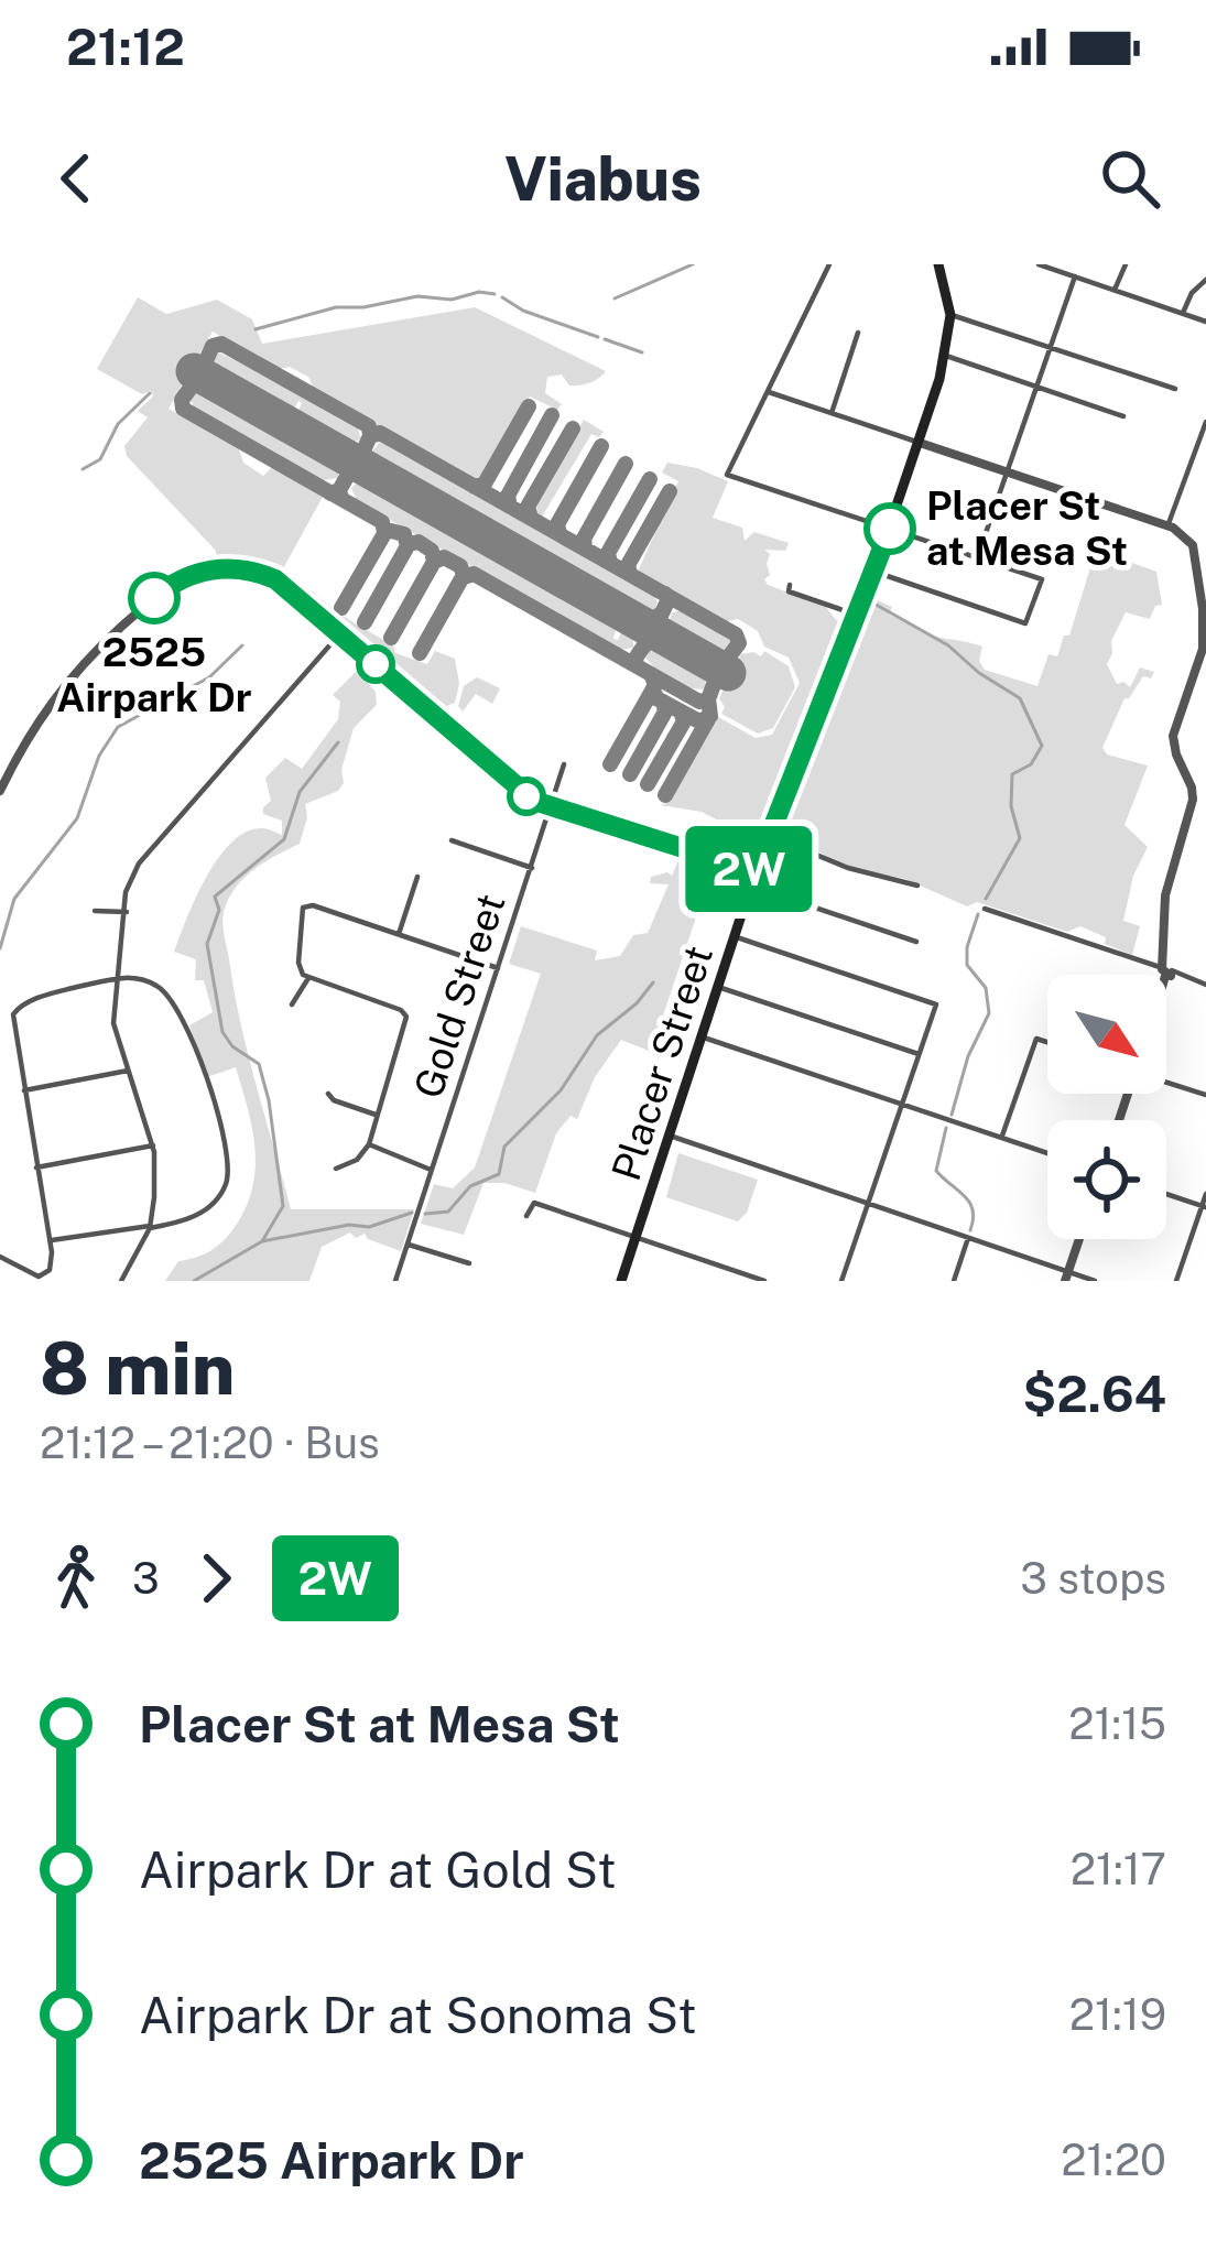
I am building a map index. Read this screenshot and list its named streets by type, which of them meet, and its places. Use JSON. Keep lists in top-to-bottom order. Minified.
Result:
{"streets":{"main road":["Placer Street"],"street":["Gold Street"]},"places":["Placer St at Mesa St","2525 Airpark Dr"],"lines":["bus line 2W"],"north":"bottom right","page":{"status":"21:12","header":"Viabus","on_map":"2W","heading":["8 min","21:12 – 21:20 · Bus","$2.64"],"legs":["3","2W","3 stops"],"list":[{"name":"Placer St at Mesa St","value":"21:15"},{"name":"Airpark Dr at Gold St","value":"21:17"},{"name":"Airpark Dr at Sonoma St","value":"21:19"},{"name":"2525 Airpark Dr","value":"21:20"}]}}
